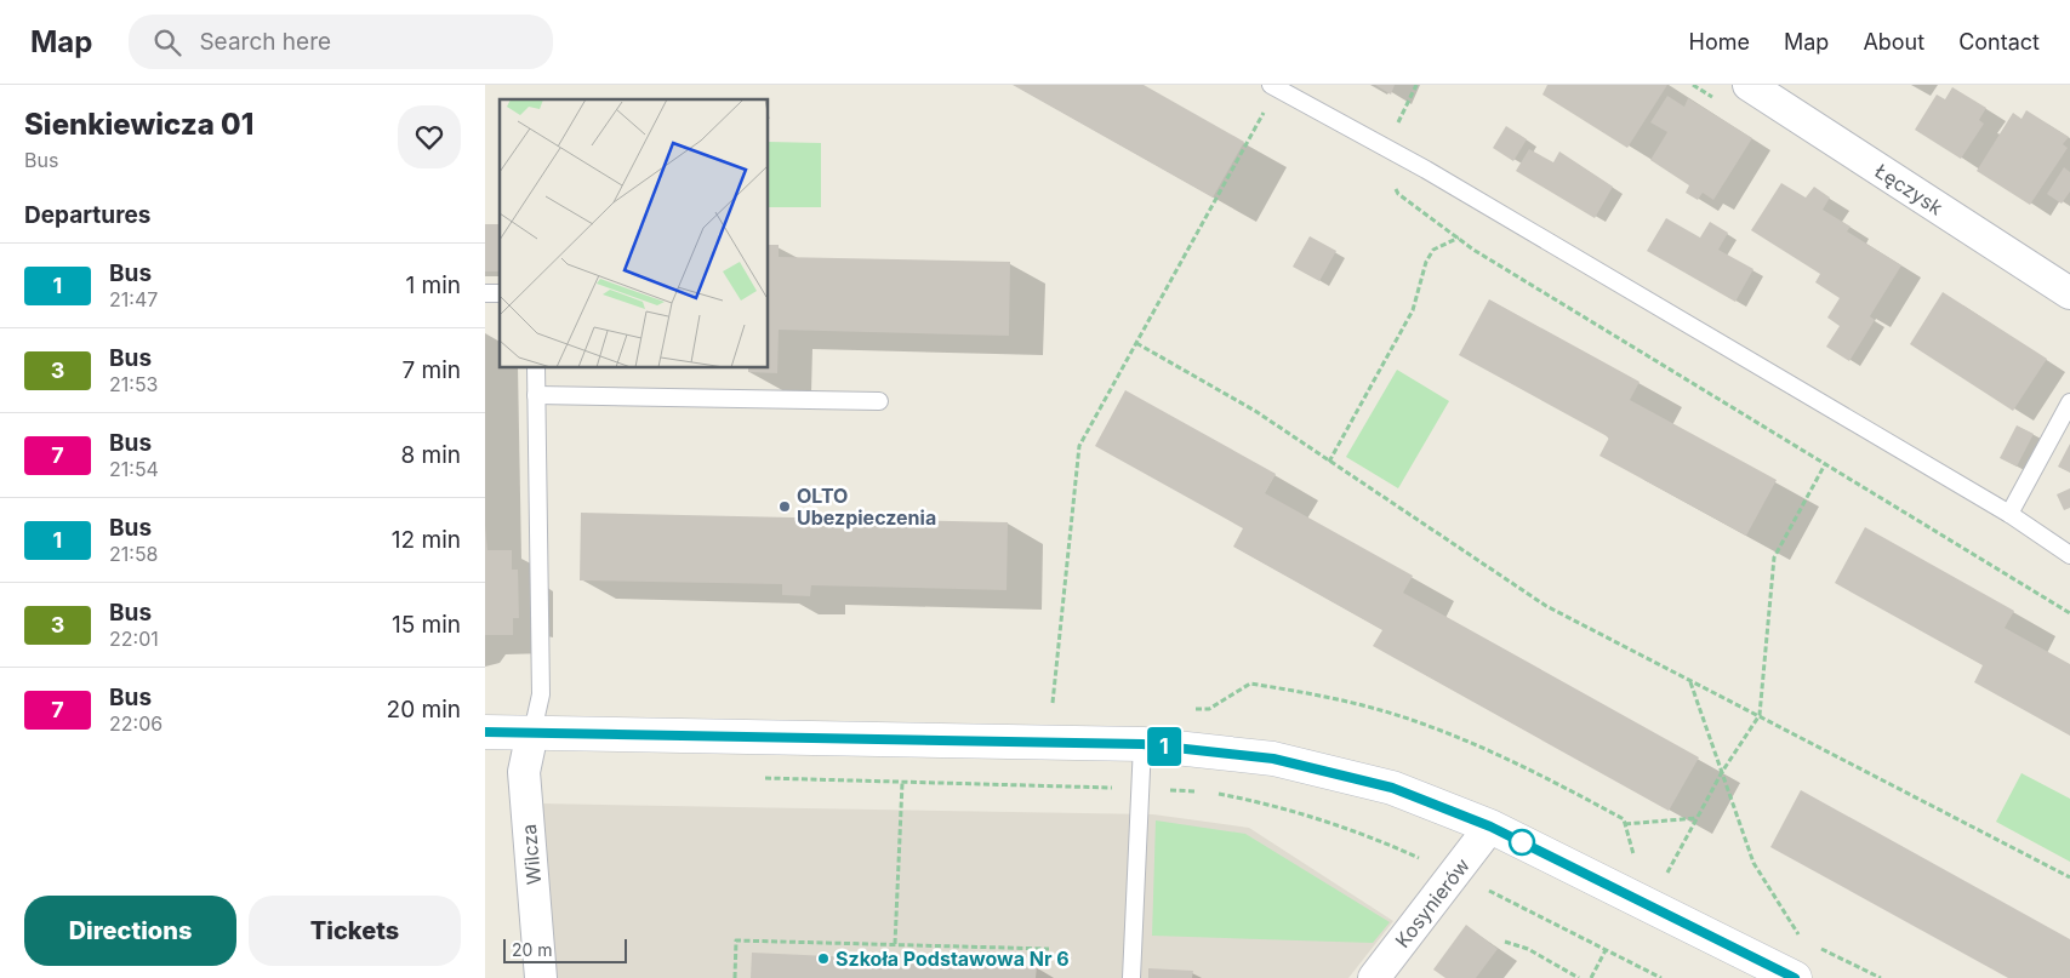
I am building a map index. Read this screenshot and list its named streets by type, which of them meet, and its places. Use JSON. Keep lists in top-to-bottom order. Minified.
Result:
{"streets":{"street":["Łęczysk","Wilcza","Kosynierów"]},"places":["OLTO Ubezpieczenia","Szkoła Podstawowa Nr 6"],"lines":["bus line 1"],"scale_bar":"20 m","page":{"header":"Map","search":"Search here","nav":["Home","Map","About","Contact"],"heading":[["Sienkiewicza 01","Bus"],"Departures"],"on_map":"1","list":[{"mark":"1","name":"Bus","note":"21:47","value":"1 min"},{"mark":"3","name":"Bus","note":"21:53","value":"7 min"},{"mark":"7","name":"Bus","note":"21:54","value":"8 min"},{"mark":"1","name":"Bus","note":"21:58","value":"12 min"},{"mark":"3","name":"Bus","note":"22:01","value":"15 min"},{"mark":"7","name":"Bus","note":"22:06","value":"20 min"}],"buttons":["Directions","Tickets"],"scale":"20 m"}}
